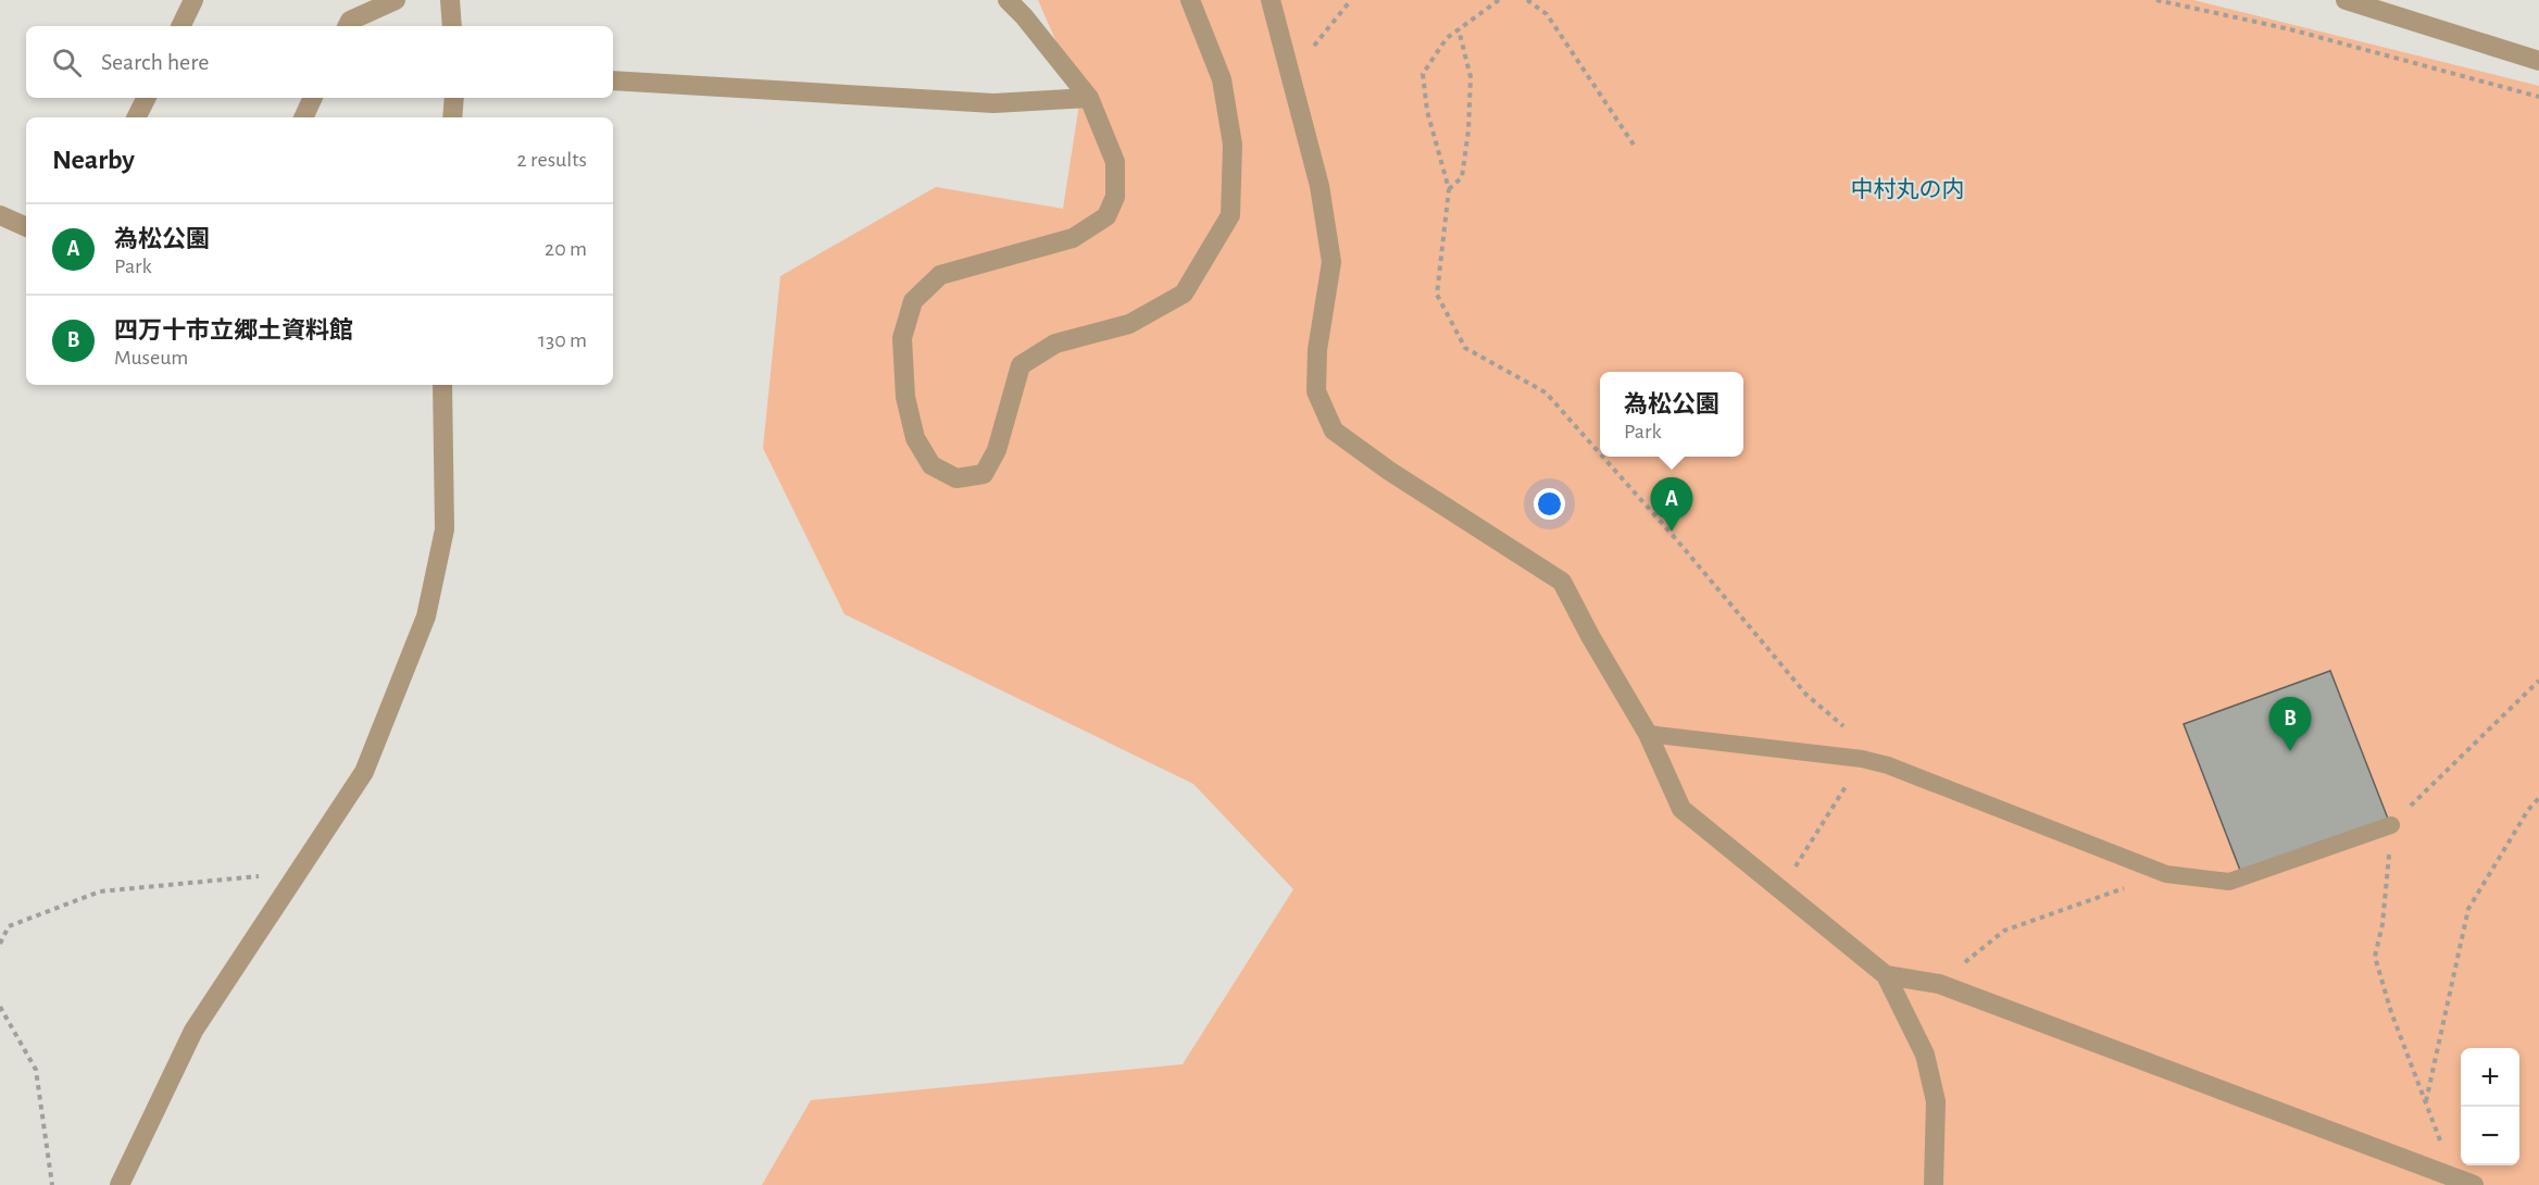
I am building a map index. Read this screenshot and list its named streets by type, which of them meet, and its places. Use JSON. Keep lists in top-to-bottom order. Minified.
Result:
{"districts":["中村丸の内"],"page":{"search":"Search here","heading":["Nearby","2 results"],"list":[{"mark":"A","name":"為松公園","note":"Park","value":"20 m"},{"mark":"B","name":"四万十市立郷土資料館","note":"Museum","value":"130 m"}],"popup":["為松公園","Park"],"pins":["A","B"],"map_buttons":["+","−"]}}
